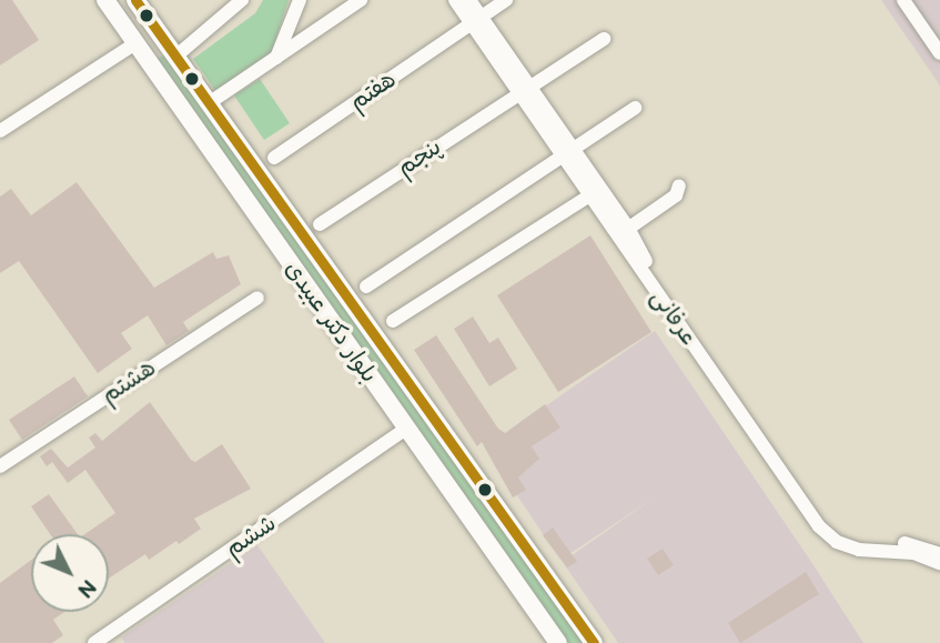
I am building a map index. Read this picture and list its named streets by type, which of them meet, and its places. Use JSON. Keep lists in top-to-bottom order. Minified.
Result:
{"streets":{"main road":["بلوار دکتر عبیدی"],"street":["هفتم","پنجم","عرفانی","هشتم","ششم"]},"crossings":[["هفتم","عرفانی"],["پنجم","عرفانی"],["بلوار دکتر عبیدی","ششم"]],"north":"bottom right"}
